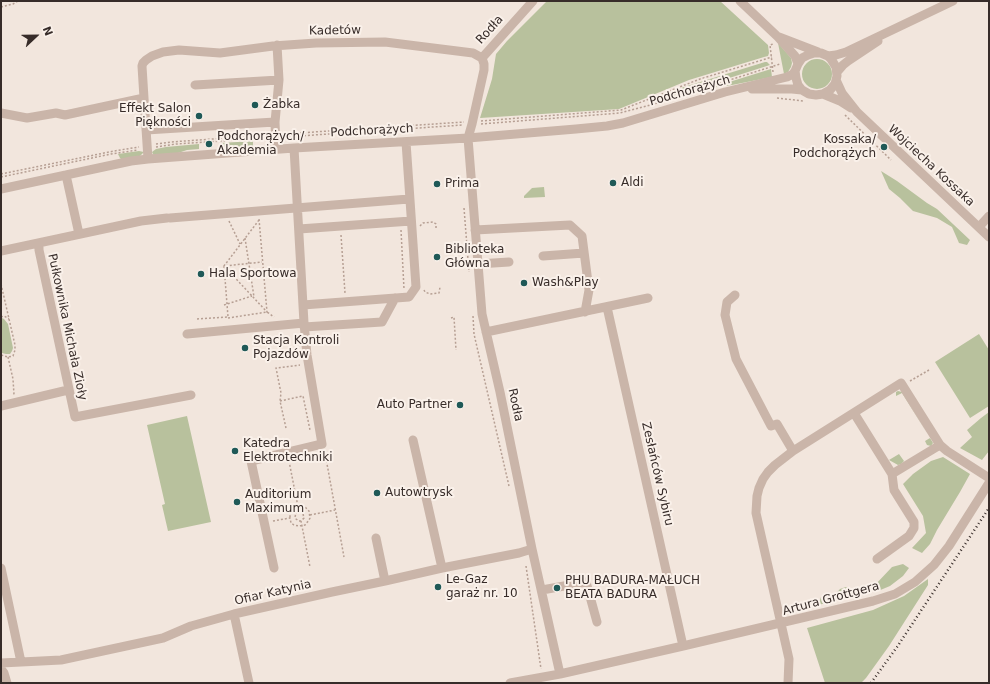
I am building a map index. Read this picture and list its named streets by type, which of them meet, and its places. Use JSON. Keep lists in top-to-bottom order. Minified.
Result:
{"streets":{"street":["Rodła","Kadetów","Podchorążych","Wojciecha Kossaka","Pułkownika Michała Zioły","Zesłańców Sybiru","Ofiar Katynia","Artura Grottgera"]},"crossings":[["Rodła","Kadetów"],["Rodła","Podchorążych"],["Rodła","Ofiar Katynia"],["Kadetów","Podchorążych"],["Podchorążych","Wojciecha Kossaka"]],"places":["Żabka","Effekt Salon Piękności","Podchorążych/ Akademia","Kossaka/ Podchorążych","Aldi","Prima","Biblioteka Główna","Hala Sportowa","Wash&Play","Stacja Kontroli Pojazdów","Auto Partner","Katedra Elektrotechniki","Autowtrysk","Auditorium Maximum","Le-Gaz garaż nr. 10","PHU BADURA-MAŁUCH BEATA BADURA"],"north":"right"}
